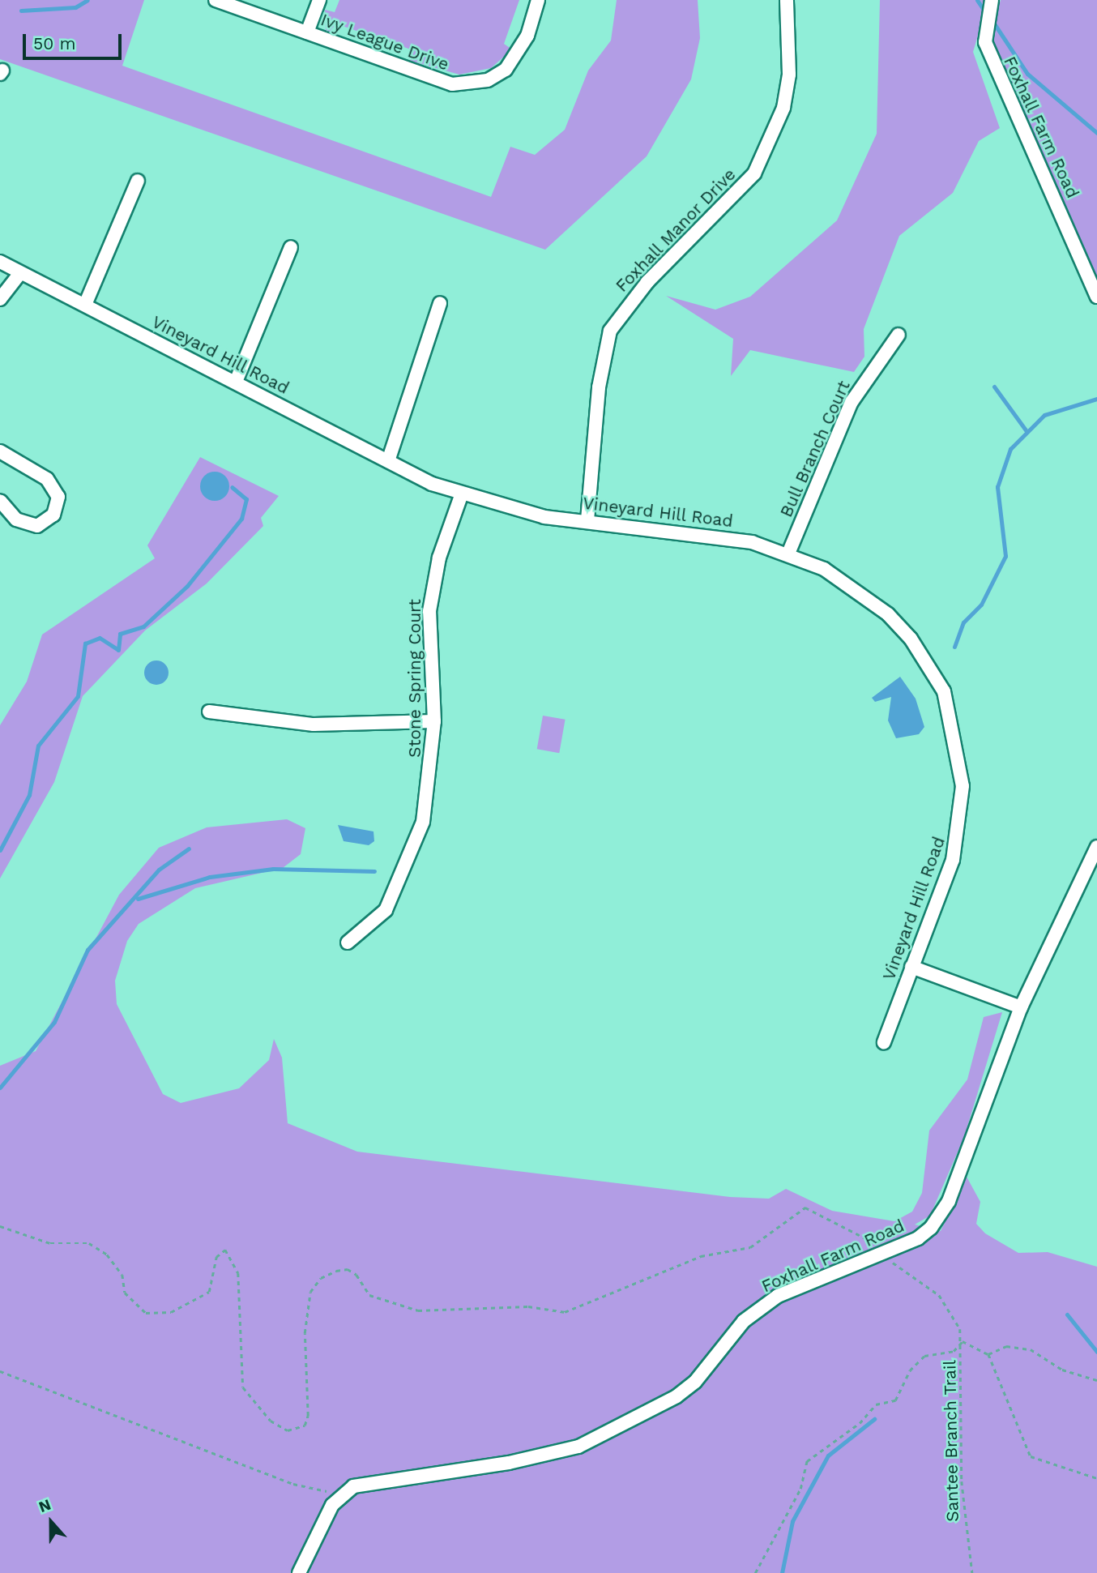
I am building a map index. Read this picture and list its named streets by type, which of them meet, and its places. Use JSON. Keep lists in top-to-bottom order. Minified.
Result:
{"streets":{"street":["Ivy League Drive","Foxhall Farm Road","Foxhall Manor Drive","Vineyard Hill Road","Bull Branch Court","Stone Spring Court"],"path":["Santee Branch Trail"]},"crossings":[["Foxhall Farm Road","Santee Branch Trail"],["Foxhall Manor Drive","Vineyard Hill Road"],["Vineyard Hill Road","Bull Branch Court"],["Vineyard Hill Road","Stone Spring Court"]],"scale_bar":"50 m","north":"top"}
